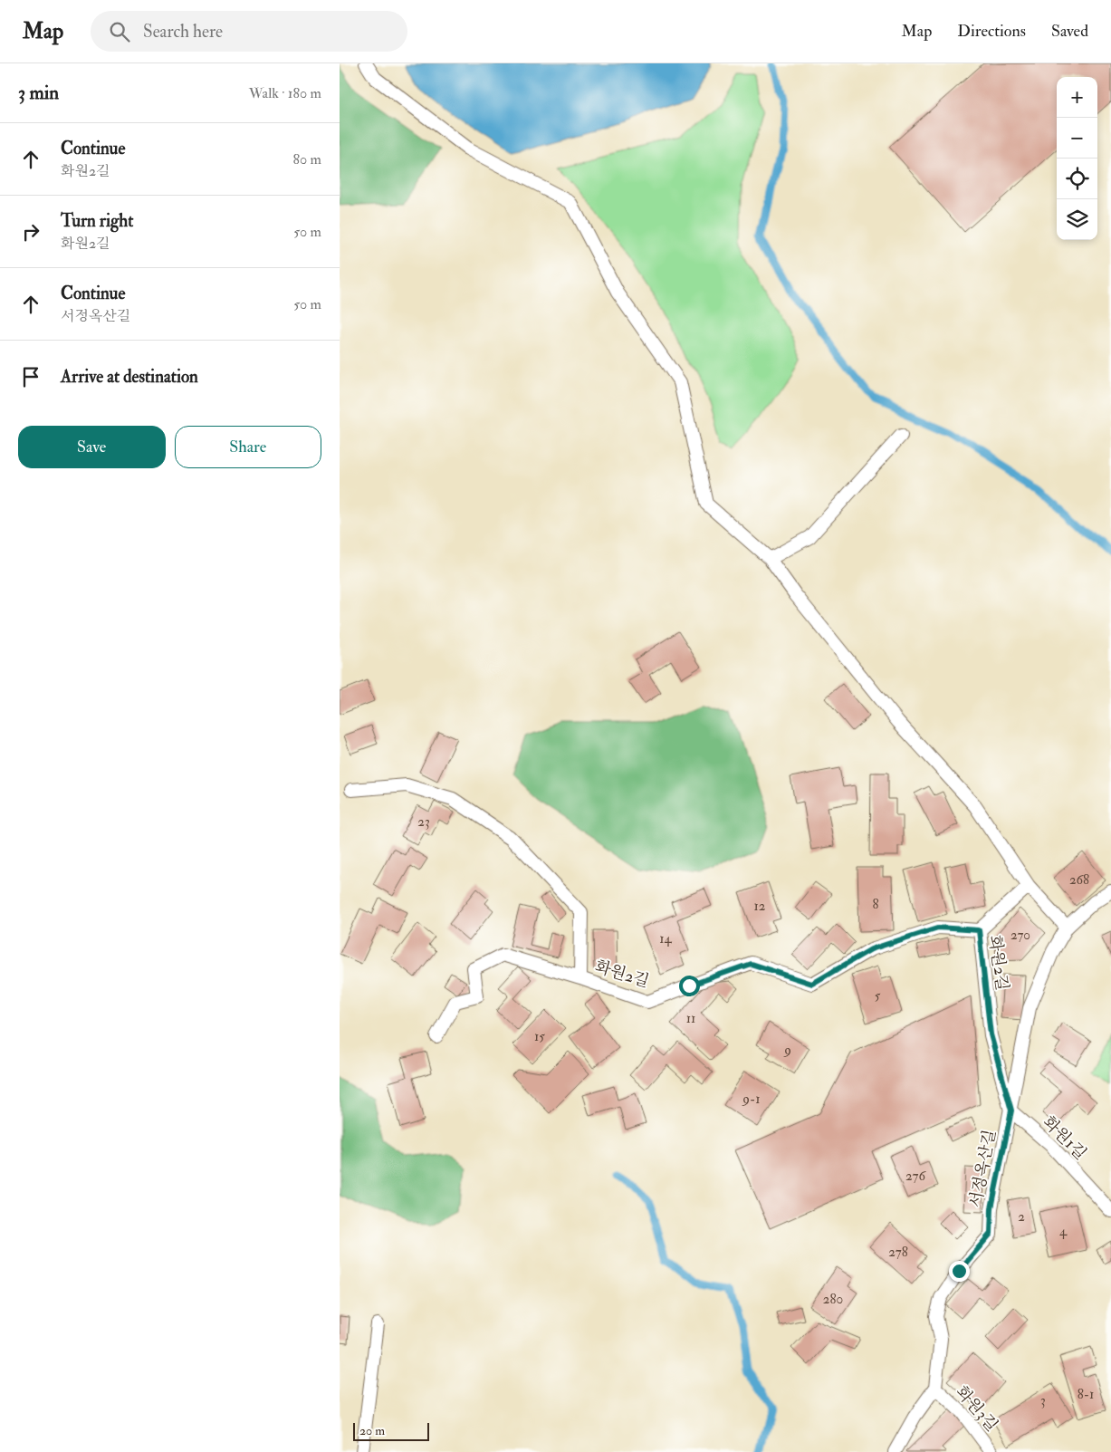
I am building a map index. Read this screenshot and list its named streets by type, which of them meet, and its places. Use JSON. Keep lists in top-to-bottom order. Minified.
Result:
{"streets":{"lane":["화원2길","화원1길","서정옥산길","화원3길"]},"crossings":[["화원2길","화원1길"],["화원2길","서정옥산길"],["화원1길","서정옥산길"],["서정옥산길","화원3길"]],"house_numbers":["23","268","8","12","270","14","5","11","15","9","9-1","276","2","4","278","280","8-1","3"],"scale_bar":"20 m","page":{"header":"Map","search":"Search here","nav":["Map","Directions","Saved"],"heading":["3 min","Walk · 180 m"],"map_buttons":["+","−"],"list":[["Continue","화원2길","80 m"],["Turn right","화원2길","50 m"],["Continue","서정옥산길","50 m"],"Arrive at destination"],"buttons":["Save","Share"],"scale":"20 m"}}
